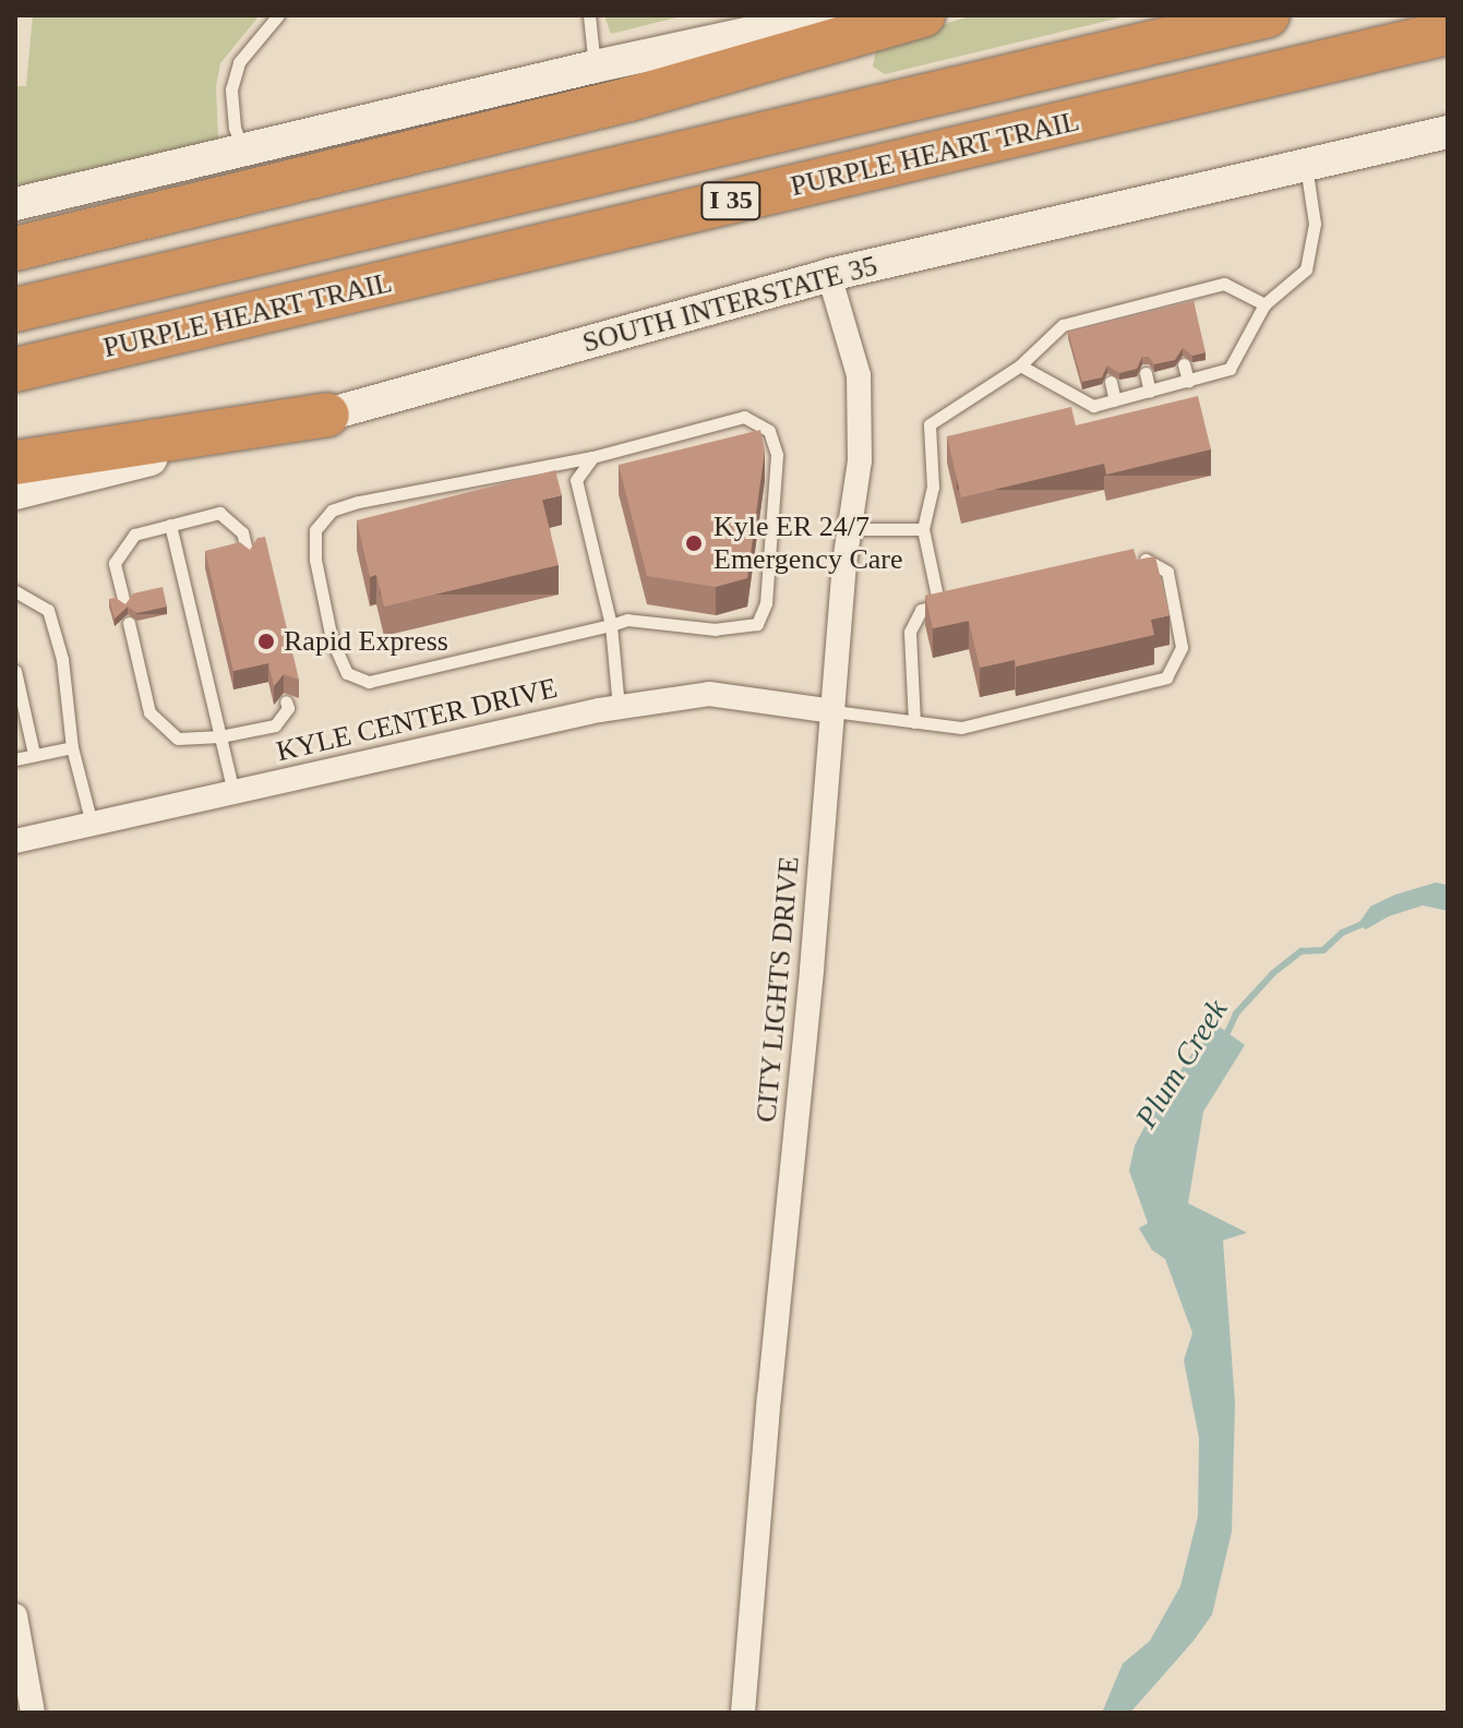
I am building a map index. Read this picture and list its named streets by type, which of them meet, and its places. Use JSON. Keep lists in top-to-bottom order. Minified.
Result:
{"streets":{"highway":["PURPLE HEART TRAIL","I 35"],"main road":["SOUTH INTERSTATE 35"],"street":["KYLE CENTER DRIVE","CITY LIGHTS DRIVE"]},"crossings":[["SOUTH INTERSTATE 35","CITY LIGHTS DRIVE"],["KYLE CENTER DRIVE","CITY LIGHTS DRIVE"]],"water":["Plum Creek"],"places":["Kyle ER 24/7 Emergency Care","Rapid Express"]}
